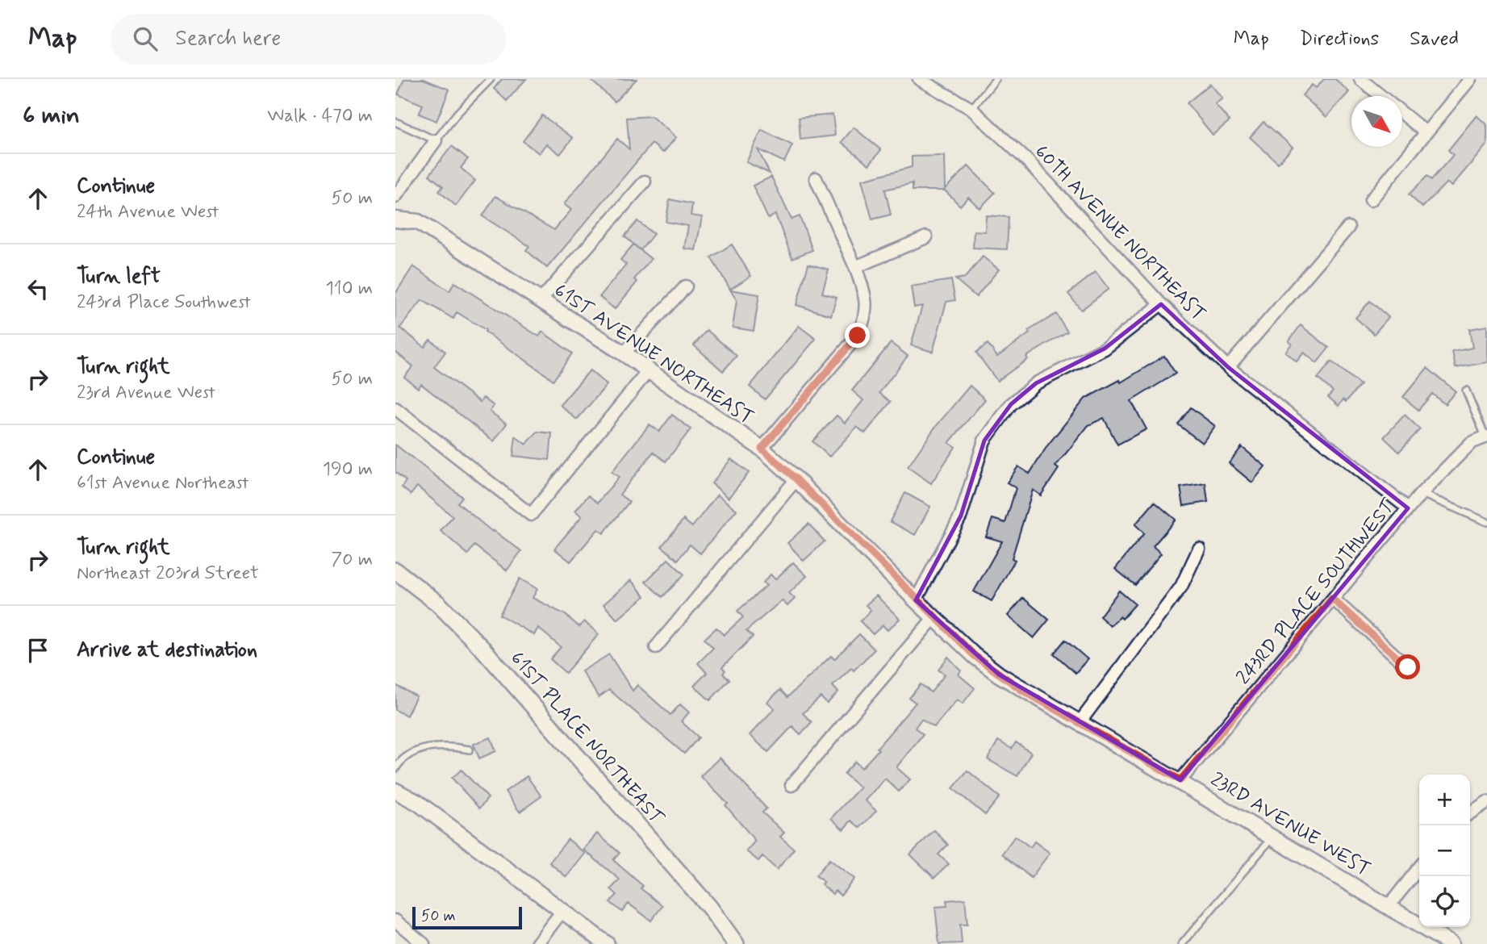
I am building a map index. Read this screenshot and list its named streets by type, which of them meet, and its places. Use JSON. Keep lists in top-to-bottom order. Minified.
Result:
{"streets":{"main road":["61ST PLACE NORTHEAST"],"street":["60TH AVENUE NORTHEAST","61ST AVENUE NORTHEAST","243RD PLACE SOUTHWEST","23RD AVENUE WEST"]},"crossings":[["60TH AVENUE NORTHEAST","243RD PLACE SOUTHWEST"],["61ST AVENUE NORTHEAST","23RD AVENUE WEST"],["243RD PLACE SOUTHWEST","23RD AVENUE WEST"]],"scale_bar":"50 m","north":"bottom right","page":{"header":"Map","search":"Search here","nav":["Map","Directions","Saved"],"heading":["6 min","Walk · 470 m"],"list":[["Continue","24th Avenue West","50 m"],["Turn left","243rd Place Southwest","110 m"],["Turn right","23rd Avenue West","50 m"],["Continue","61st Avenue Northeast","190 m"],["Turn right","Northeast 203rd Street","70 m"],"Arrive at destination"],"map_buttons":["+","−"],"scale":"50 m"}}
